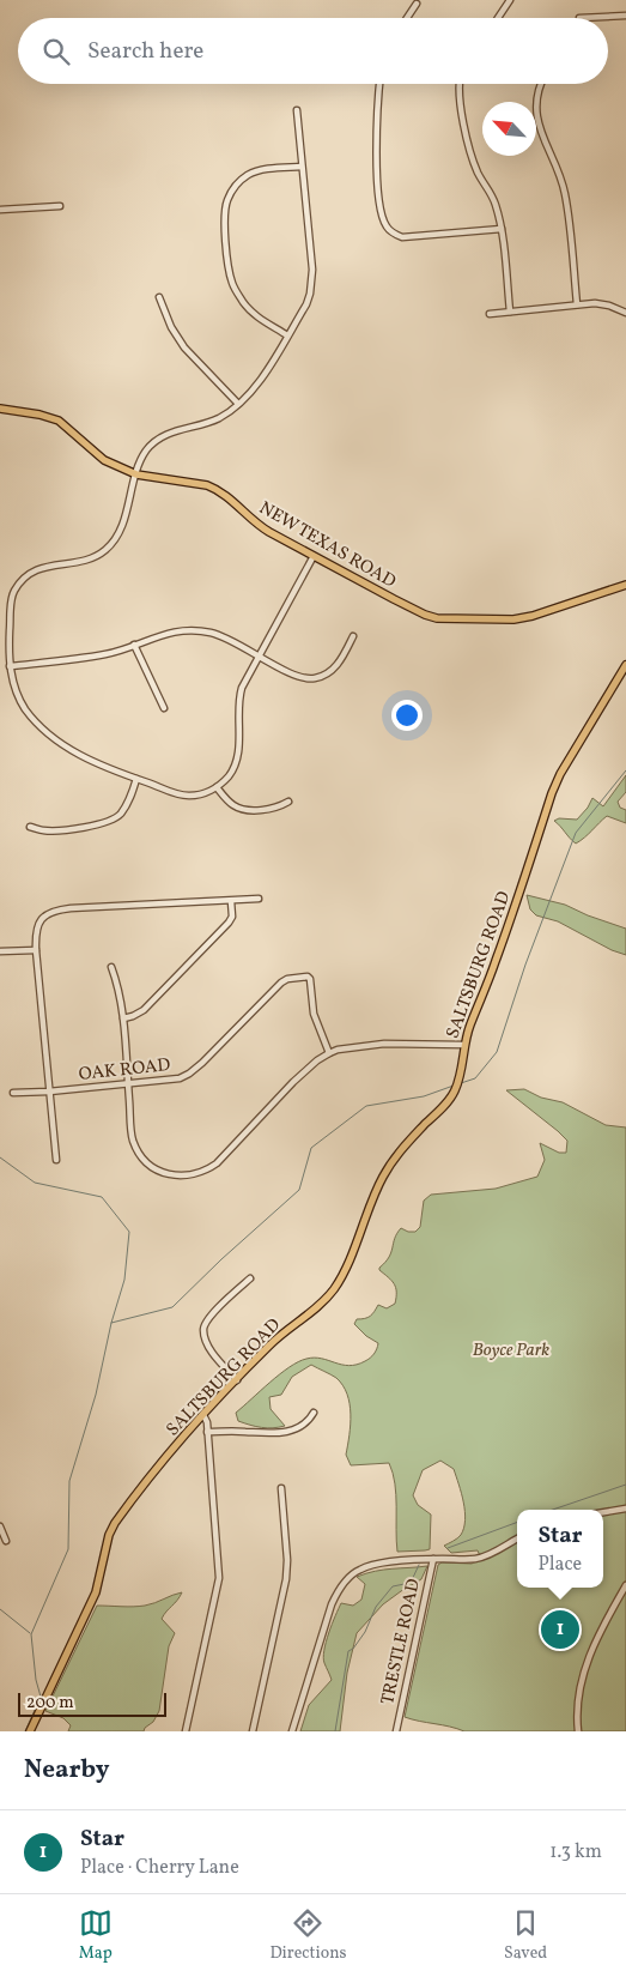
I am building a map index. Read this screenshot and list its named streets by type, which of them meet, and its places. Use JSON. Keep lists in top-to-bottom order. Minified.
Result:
{"streets":{"main road":["NEW TEXAS ROAD","SALTSBURG ROAD"],"street":["OAK ROAD","TRESTLE ROAD"]},"parks":["Boyce Park"],"scale_bar":"200 m","north":"top left","page":{"search":"Search here","popup":["Star","Place"],"pins":"1","scale":"200 m","heading":"Nearby","list":[{"mark":"1","name":"Star","note":"Place · Cherry Lane","value":"1.3 km"}],"nav":["Map","Directions","Saved"]}}
